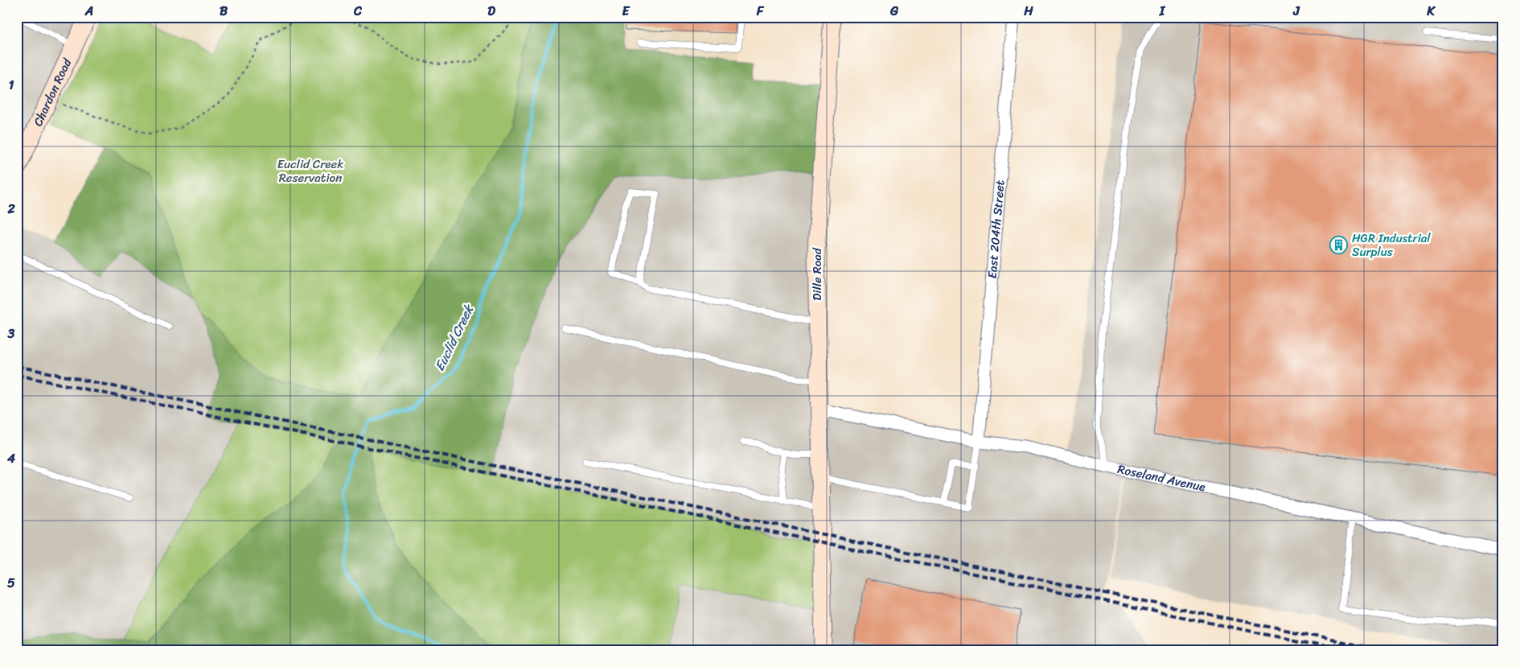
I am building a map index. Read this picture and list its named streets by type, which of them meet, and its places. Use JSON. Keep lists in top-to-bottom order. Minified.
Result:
{"streets":{"street":["Chardon Road","East 204th Street","Dille Road","Roseland Avenue"]},"crossings":[["East 204th Street","Roseland Avenue"],["Dille Road","Roseland Avenue"]],"water":["Euclid Creek"],"parks":["Euclid Creek Reservation"],"places":{"building":["HGR Industrial Surplus"]},"grid":{"columns":["A","B","C","D","E","F","G","H","I","J","K"],"rows":["1","2","3","4","5"]}}
